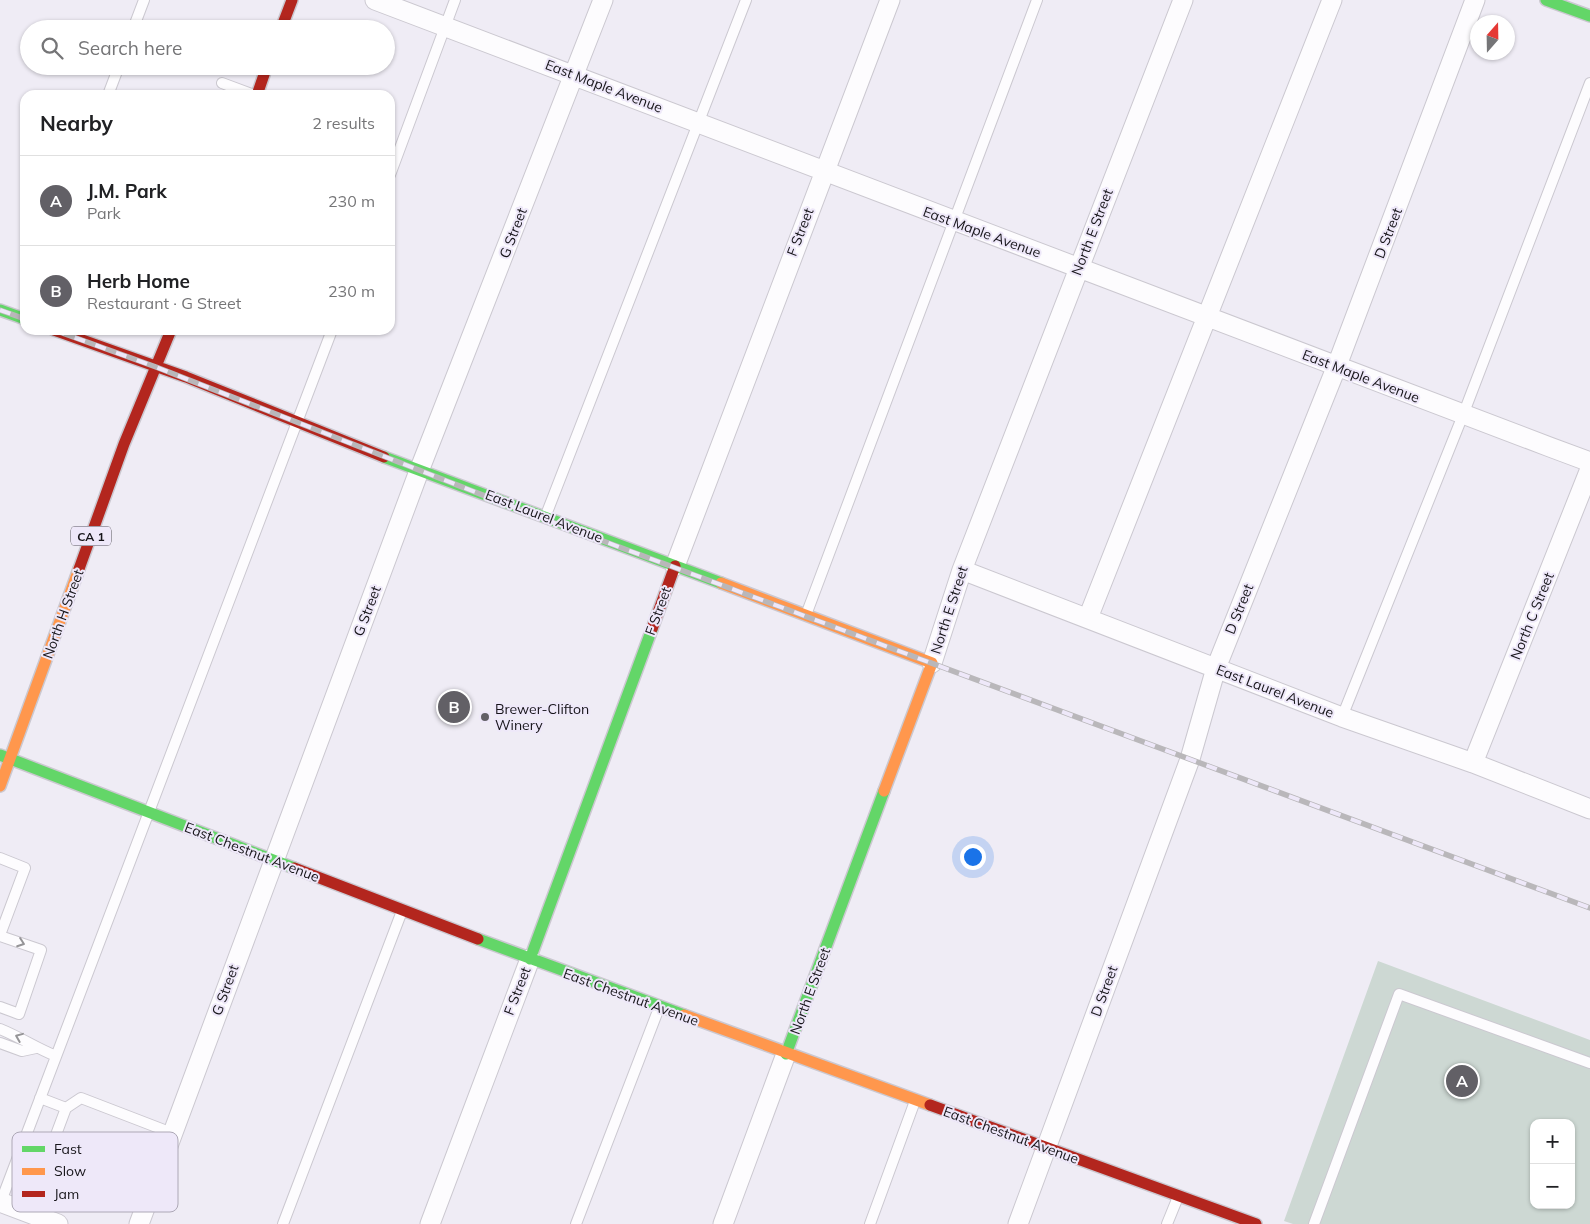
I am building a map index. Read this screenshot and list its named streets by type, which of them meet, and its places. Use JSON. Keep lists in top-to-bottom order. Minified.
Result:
{"streets":{"main road":["F Street","North E Street","East Laurel Avenue","CA 1","North H Street","East Chestnut Avenue"],"street":["East Maple Avenue","G Street","D Street","North C Street"]},"crossings":[["East Maple Avenue","F Street"],["East Maple Avenue","North E Street"],["East Maple Avenue","G Street"],["East Maple Avenue","D Street"],["F Street","East Laurel Avenue"],["F Street","East Chestnut Avenue"],["North E Street","East Laurel Avenue"],["North E Street","East Chestnut Avenue"],["G Street","East Laurel Avenue"],["G Street","East Chestnut Avenue"],["D Street","East Laurel Avenue"],["D Street","East Chestnut Avenue"],["East Laurel Avenue","North H Street"],["East Laurel Avenue","North C Street"],["North H Street","East Chestnut Avenue"]],"places":["Brewer-Clifton Winery"],"legend":["Fast","Slow","Jam"],"north":"top","page":{"search":"Search here","heading":["Nearby","2 results"],"list":[{"mark":"A","name":"J.M. Park","note":"Park","value":"230 m"},{"mark":"B","name":"Herb Home","note":"Restaurant · G Street","value":"230 m"}],"pins":["B","A"],"map_buttons":["+","−"]}}
